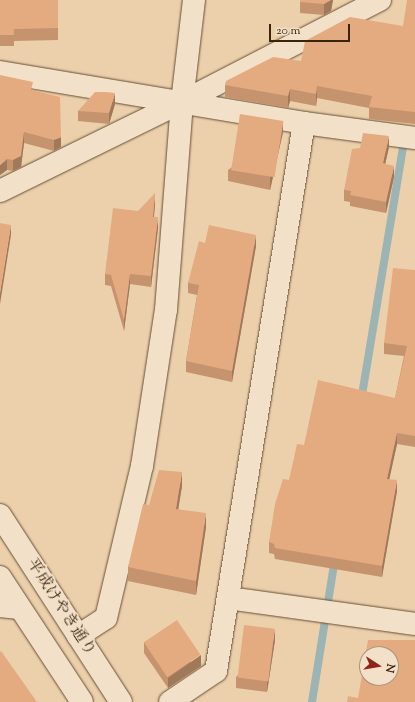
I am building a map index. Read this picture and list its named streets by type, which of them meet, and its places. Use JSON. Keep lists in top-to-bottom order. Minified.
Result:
{"streets":{"street":["平成けやき通り"]},"scale_bar":"20 m","north":"right"}
